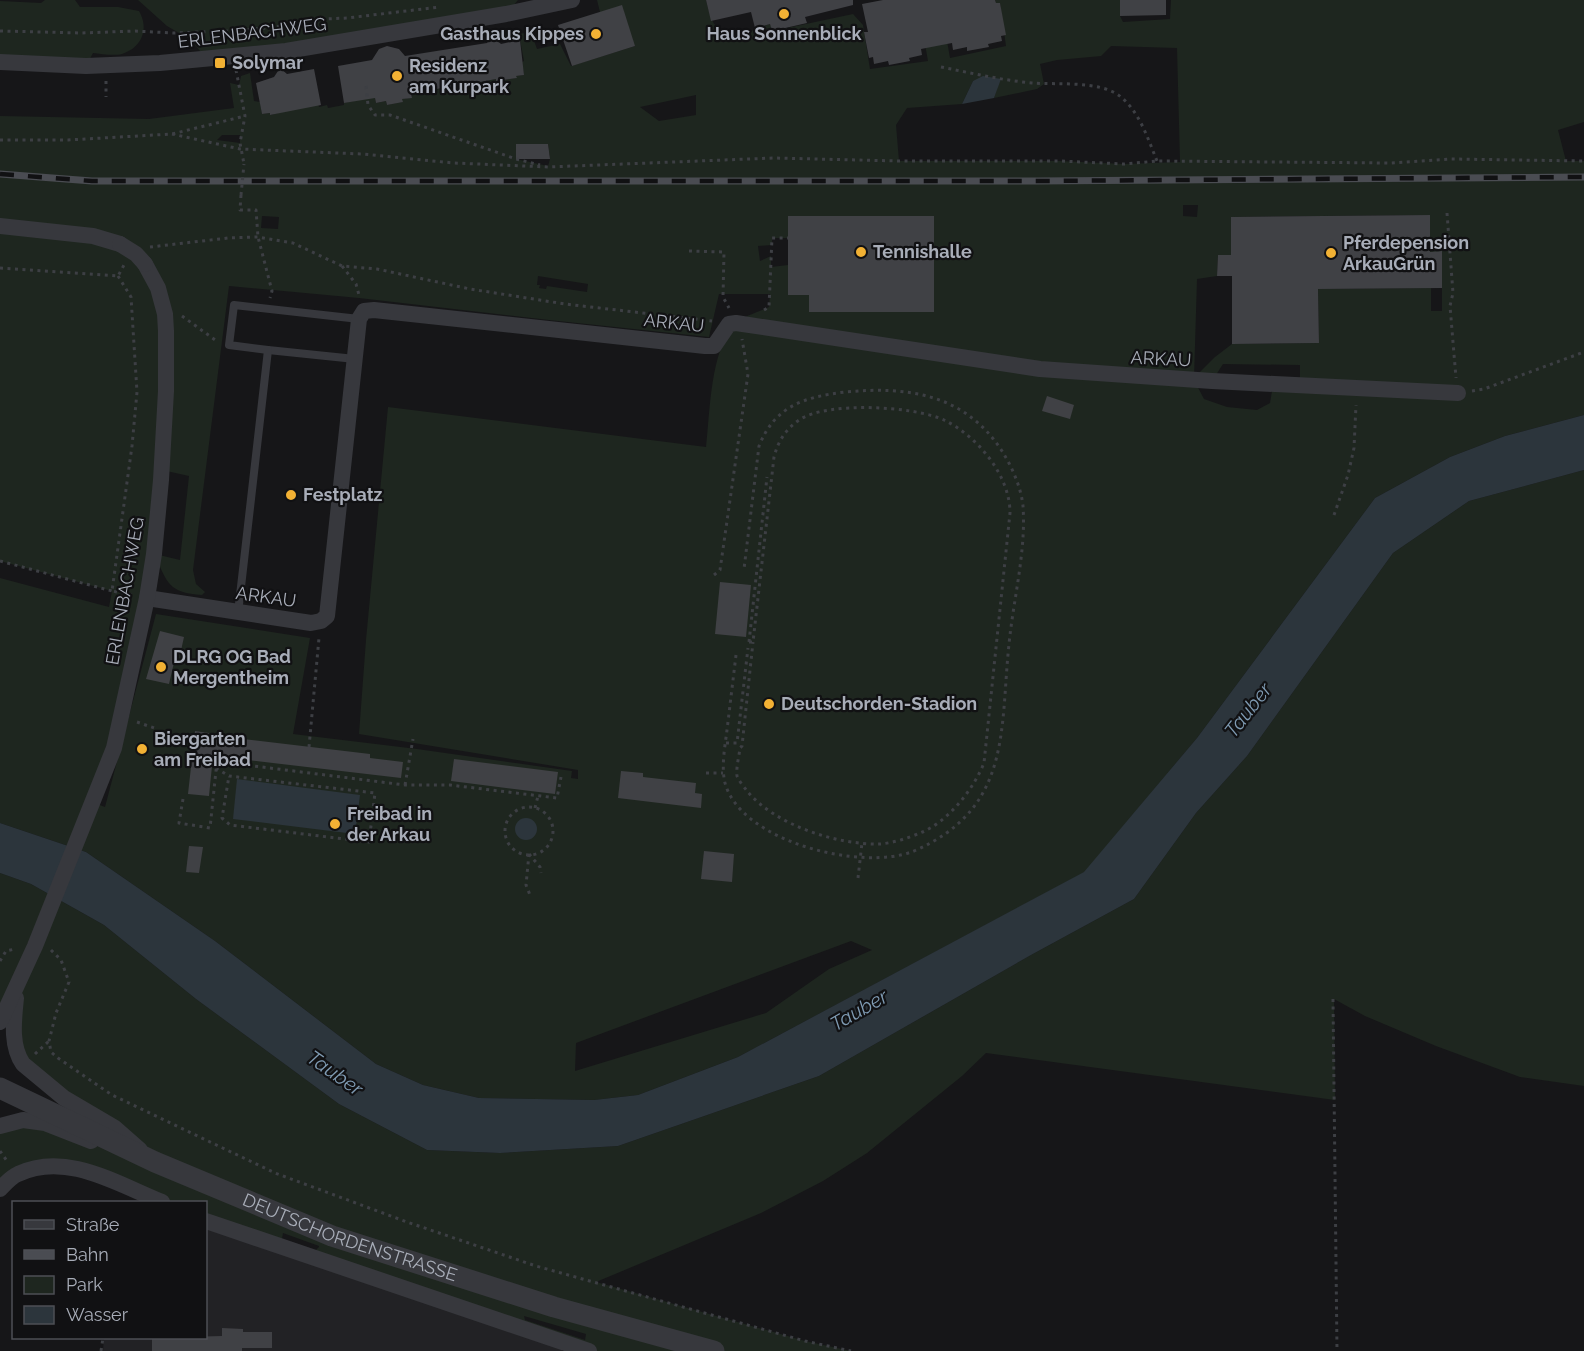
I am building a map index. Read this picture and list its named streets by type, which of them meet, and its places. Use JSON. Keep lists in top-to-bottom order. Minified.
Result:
{"streets":{"street":["ERLENBACHWEG","ARKAU","DEUTSCHORDENSTRASSE"]},"crossings":[["ERLENBACHWEG","ARKAU"]],"water":["Tauber"],"places":{"other":["Haus Sonnenblick","Gasthaus Kippes","Residenz am Kurpark","Tennishalle","Pferdepension ArkauGrün","Festplatz","DLRG OG Bad Mergentheim","Deutschorden-Stadion","Biergarten am Freibad","Freibad in der Arkau"],"transit":["Solymar"]},"legend":["Straße","Bahn","Park","Wasser"]}
